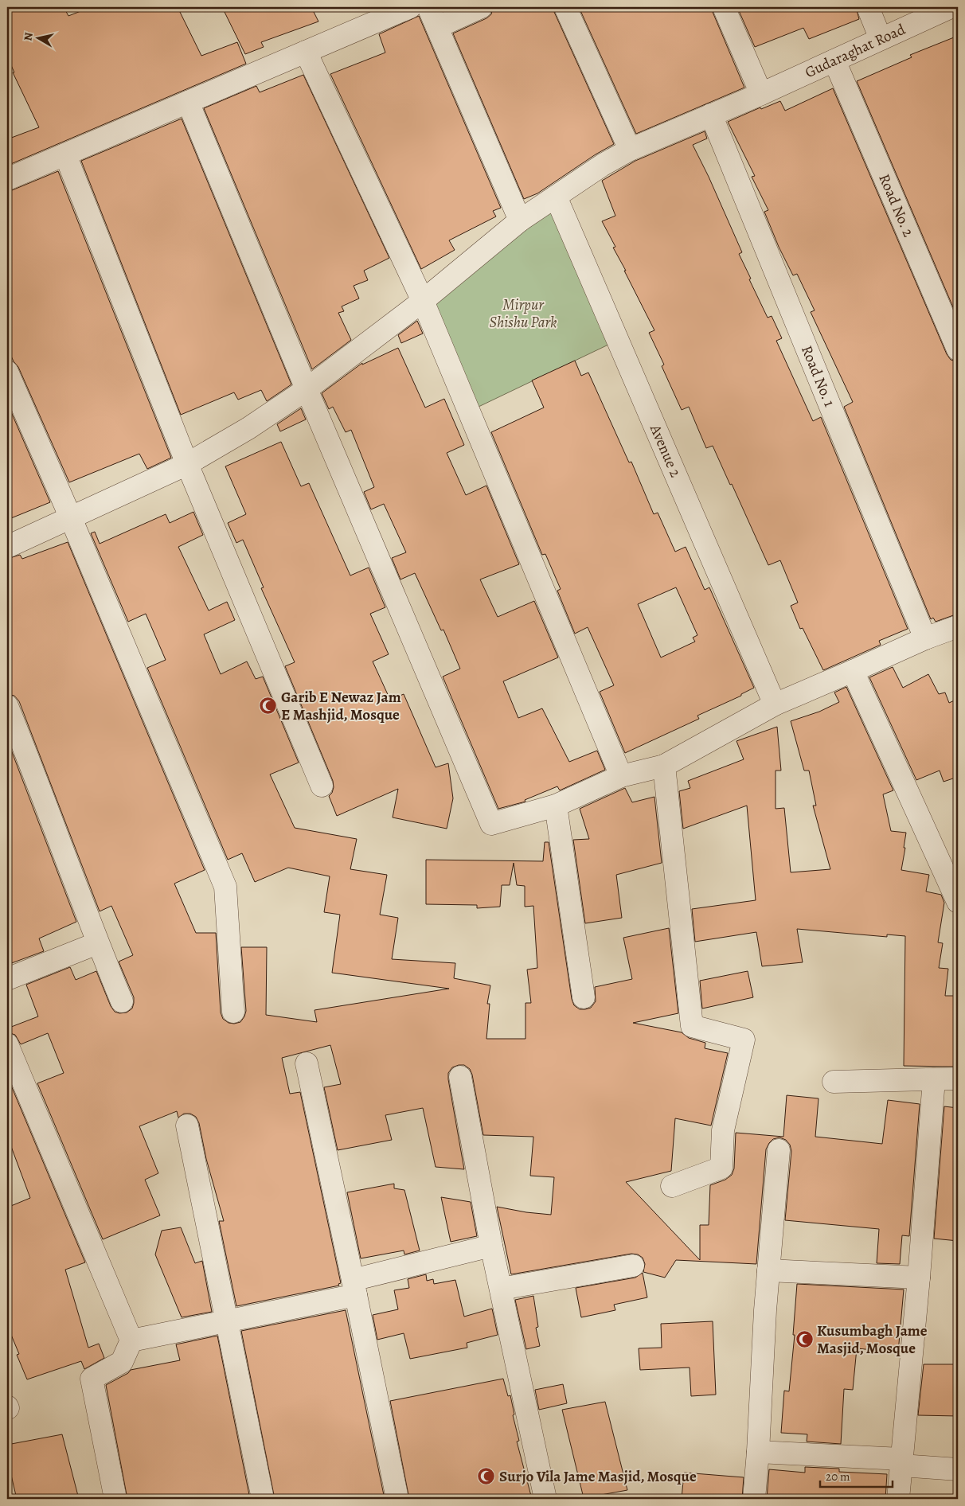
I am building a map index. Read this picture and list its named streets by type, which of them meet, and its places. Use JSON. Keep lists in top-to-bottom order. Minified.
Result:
{"streets":{"street":["Gudaraghat Road","Road No. 2","Road No. 1","Avenue 2"]},"crossings":[["Gudaraghat Road","Road No. 2"],["Gudaraghat Road","Road No. 1"],["Gudaraghat Road","Avenue 2"]],"parks":["Mirpur Shishu Park"],"places":{"mosque":["Garib E Newaz Jam E Mashjid, Mosque","Kusumbagh Jame Masjid, Mosque","Surjo Vila Jame Masjid, Mosque"]},"scale_bar":"20 m","north":"left"}
